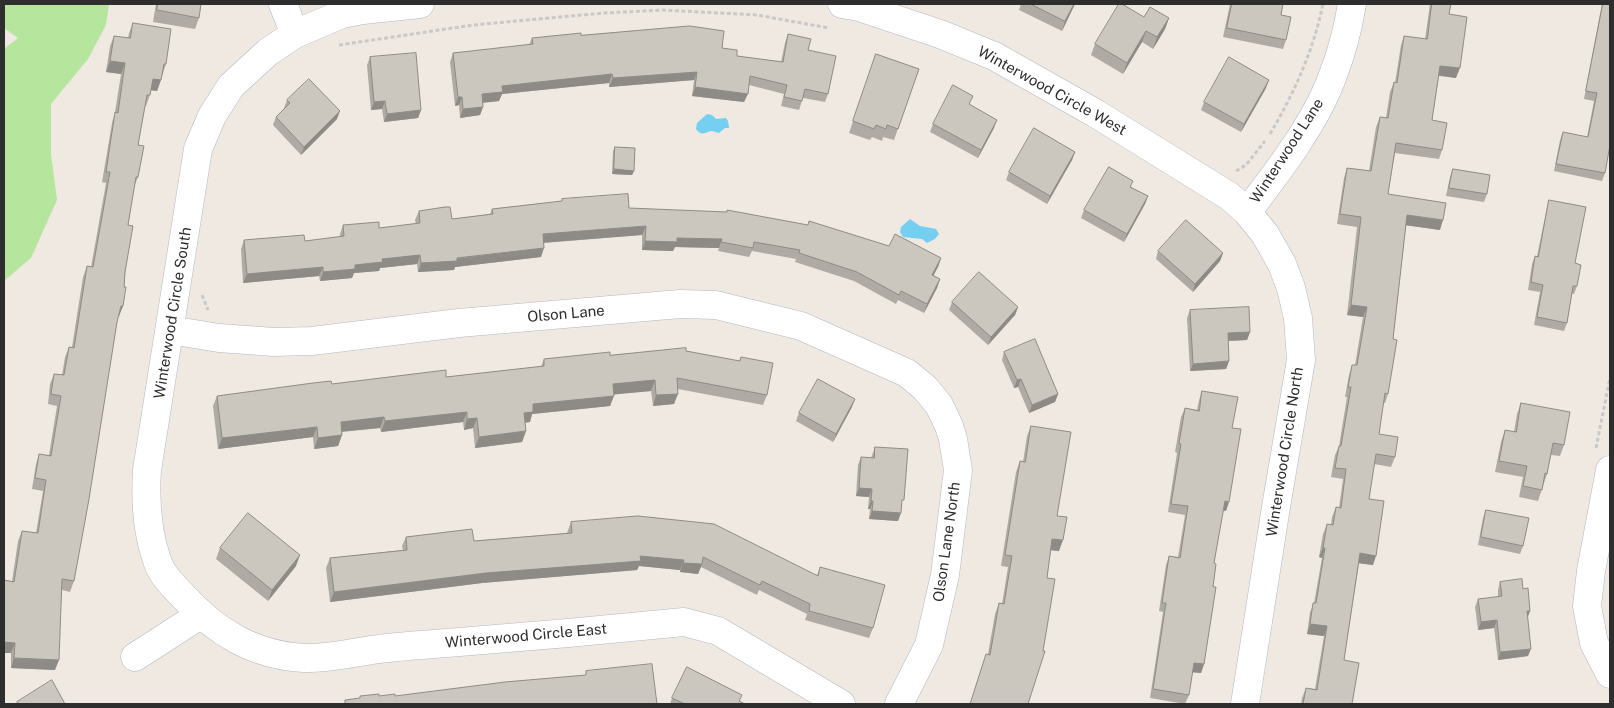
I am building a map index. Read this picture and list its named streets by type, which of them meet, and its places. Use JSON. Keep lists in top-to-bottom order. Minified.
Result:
{"streets":{"street":["Winterwood Circle West","Winterwood Lane","Winterwood Circle South","Olson Lane","Winterwood Circle North","Olson Lane North","Winterwood Circle East"]},"crossings":[["Winterwood Circle West","Winterwood Lane"],["Winterwood Circle West","Winterwood Circle North"],["Winterwood Lane","Winterwood Circle North"],["Winterwood Circle South","Olson Lane"],["Winterwood Circle South","Winterwood Circle East"],["Olson Lane","Olson Lane North"]]}
